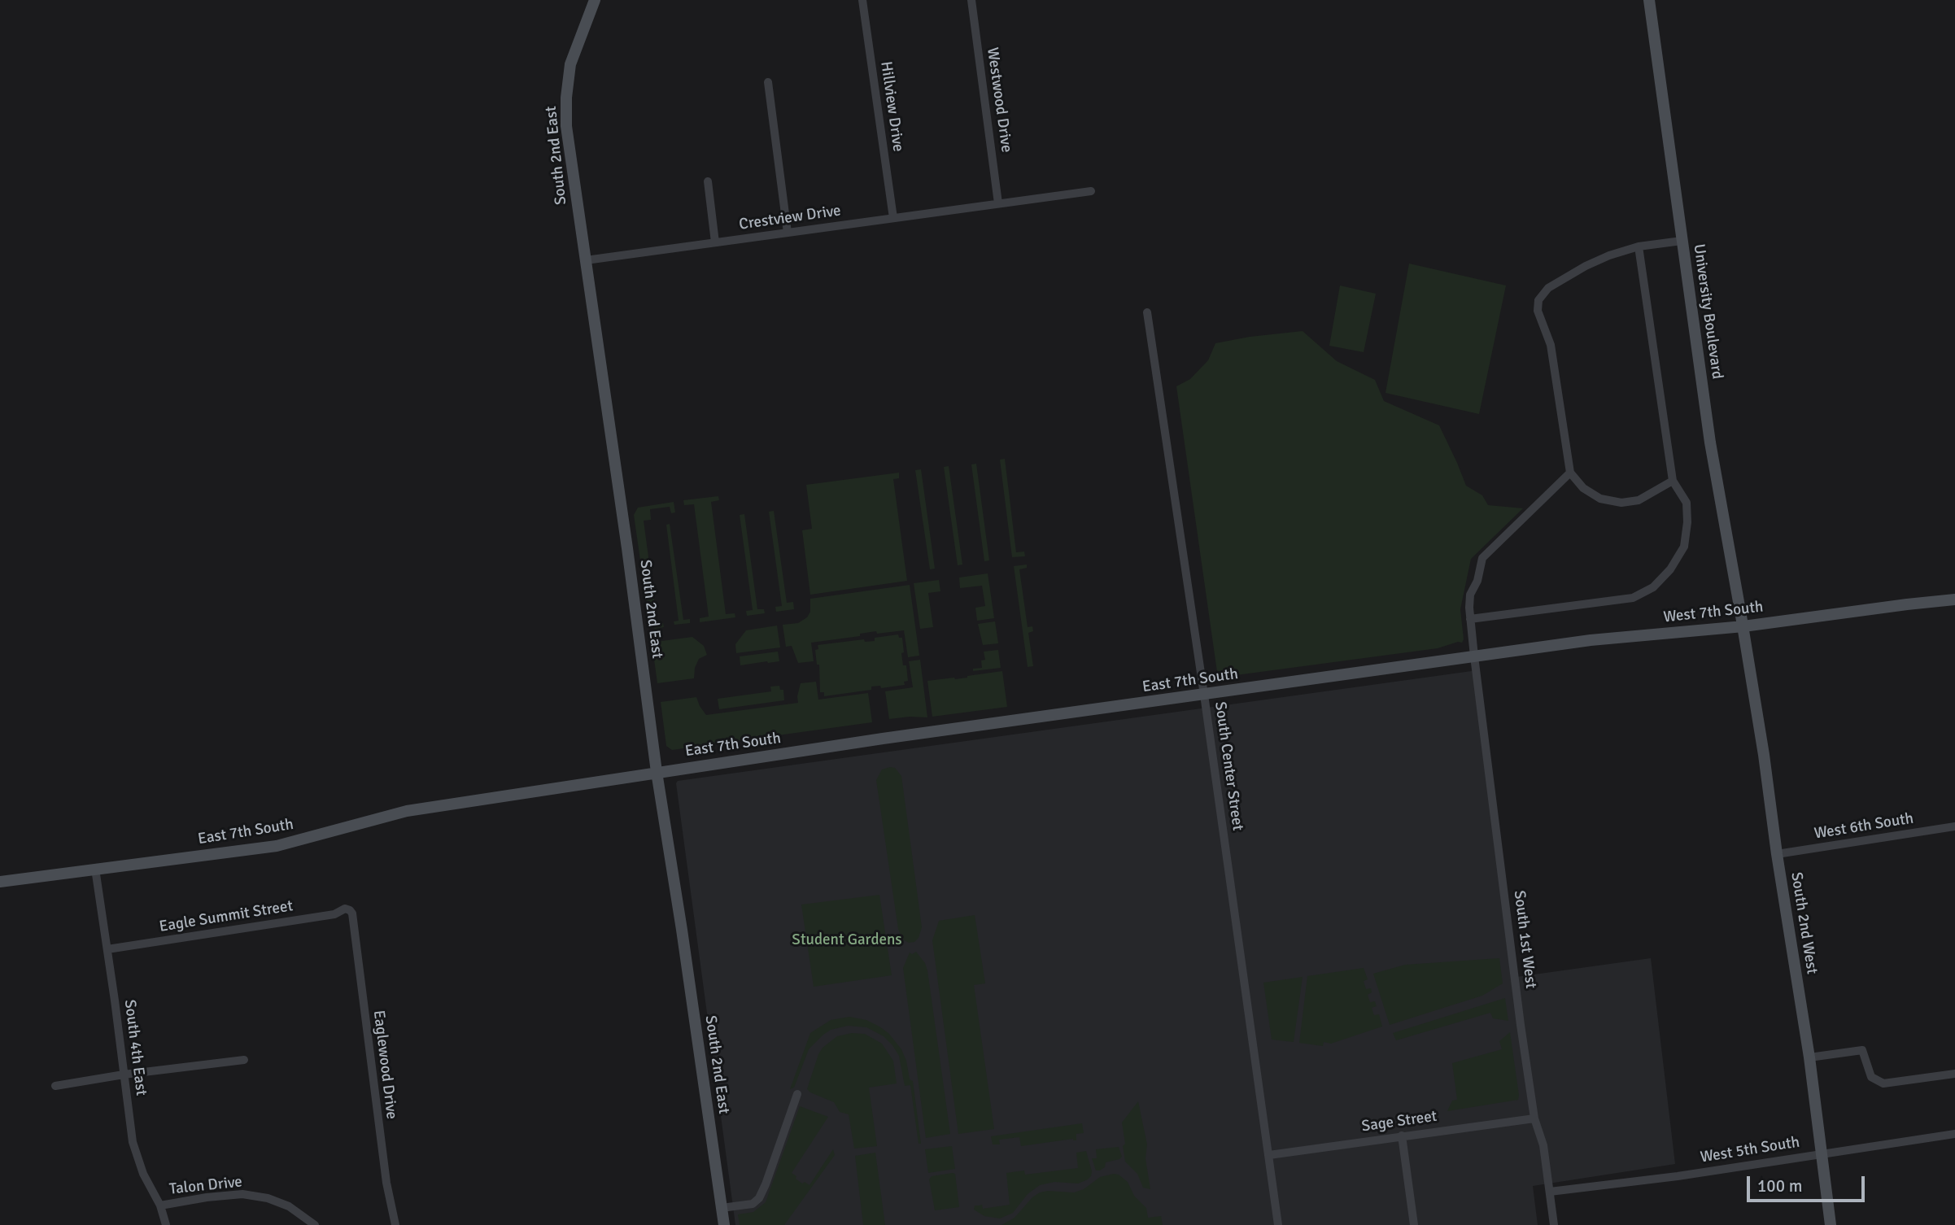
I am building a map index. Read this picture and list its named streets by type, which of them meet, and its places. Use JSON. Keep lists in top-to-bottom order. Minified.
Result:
{"streets":{"main road":["South 2nd East","University Boulevard","West 7th South","East 7th South","South 2nd West"],"street":["Westwood Drive","Hillview Drive","Crestview Drive","South Center Street","West 6th South","Eagle Summit Street","South 1st West","South 4th East","Eaglewood Drive","Sage Street","West 5th South","Talon Drive"]},"crossings":[["Westwood Drive","Crestview Drive"],["Hillview Drive","Crestview Drive"],["South 2nd East","Crestview Drive"],["South 2nd East","East 7th South"],["University Boulevard","West 7th South"],["University Boulevard","South 2nd West"],["West 7th South","East 7th South"],["West 7th South","South 2nd West"],["West 7th South","South 1st West"],["East 7th South","South Center Street"],["East 7th South","South 1st West"],["East 7th South","South 4th East"],["South Center Street","Sage Street"],["West 6th South","South 2nd West"],["Eagle Summit Street","South 4th East"],["Eagle Summit Street","Eaglewood Drive"],["South 2nd West","West 5th South"],["South 1st West","Sage Street"],["South 1st West","West 5th South"],["South 4th East","Talon Drive"]],"parks":["Student Gardens"],"scale_bar":"100 m"}
